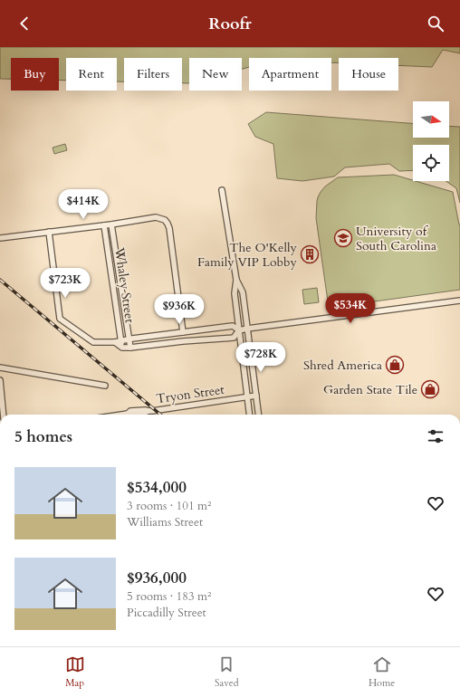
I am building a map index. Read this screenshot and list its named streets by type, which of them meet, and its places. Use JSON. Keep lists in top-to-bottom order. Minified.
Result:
{"streets":{"street":["Whaley Street","Tryon Street"]},"places":{"school or university":["University of South Carolina"],"building":["The O'Kelly Family VIP Lobby"],"shop":["Shred America","Garden State Tile"]},"north":"right","page":{"header":"Roofr","chip":["Buy","Rent","Filters","New","Apartment","House"],"price":["$414K","$723K","$534K","$936K","$728K"],"heading":"5 homes","list":[{"name":"$534,000","note":"3 rooms · 101 m² · Williams Street"},{"name":"$936,000","note":"5 rooms · 183 m² · Piccadilly Street"}],"tabs":["Map","Saved","Home"]}}
